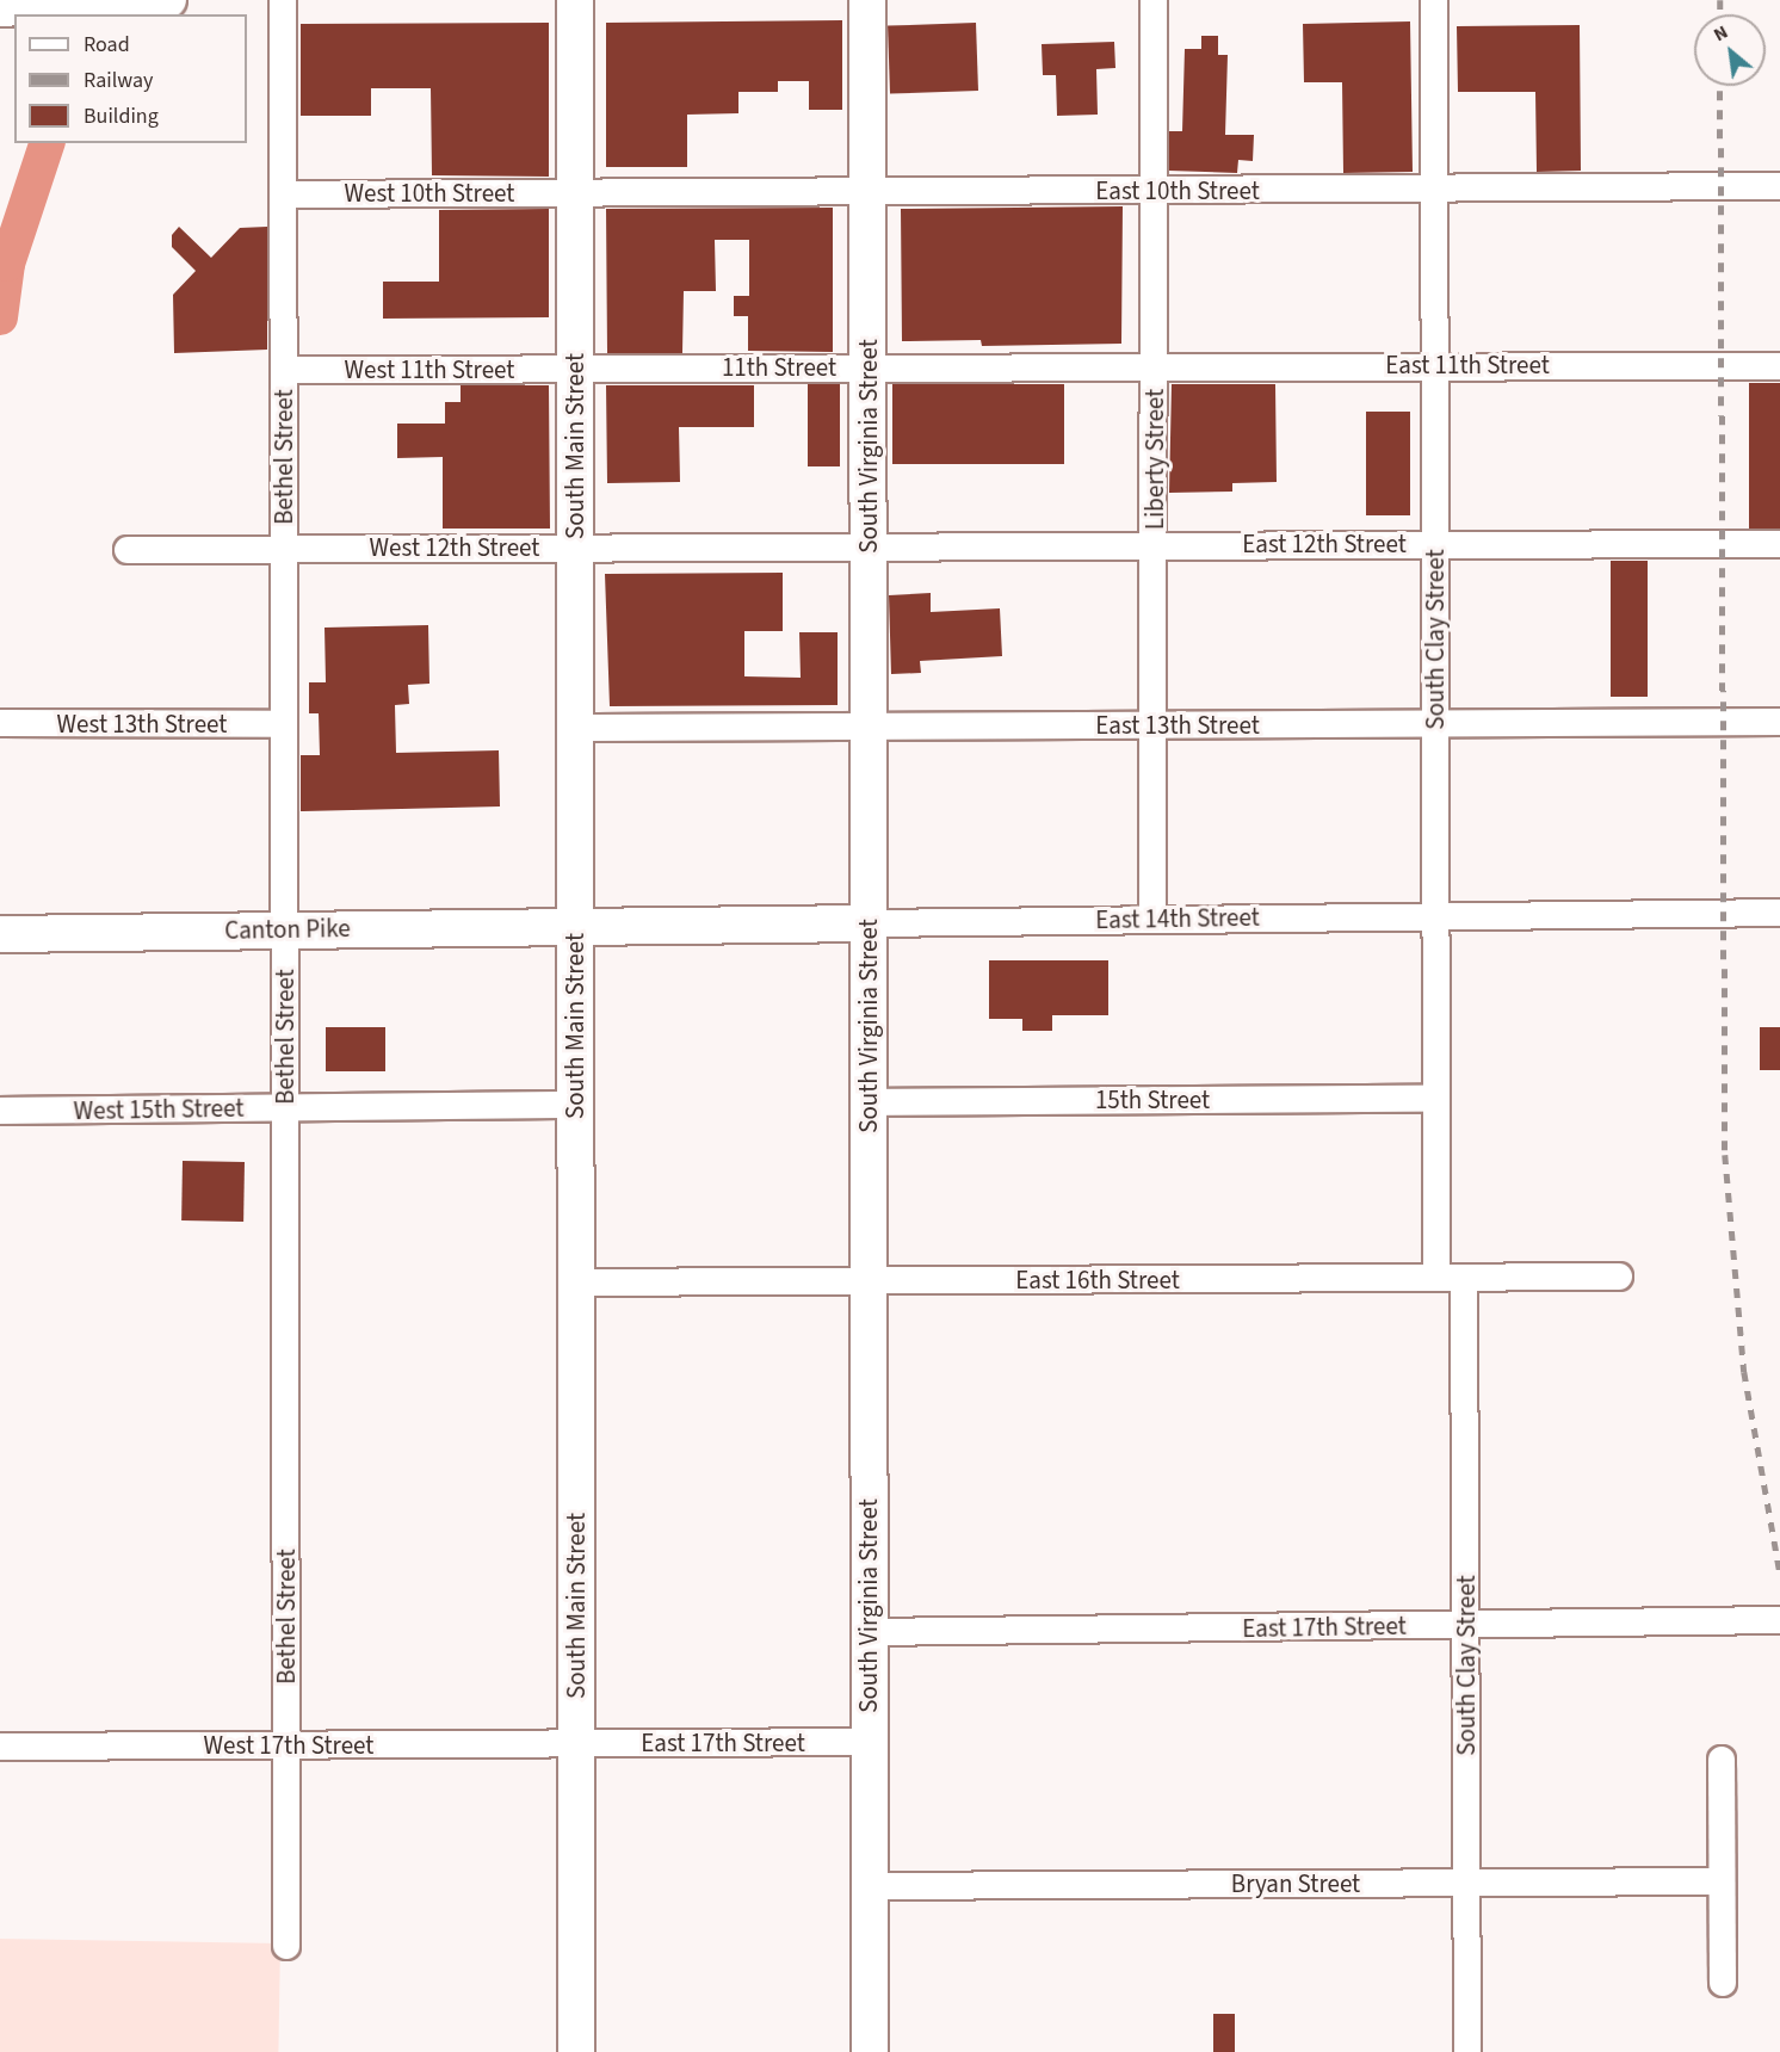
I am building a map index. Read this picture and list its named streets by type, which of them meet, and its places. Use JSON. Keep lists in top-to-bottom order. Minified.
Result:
{"streets":{"main road":["South Main Street","South Virginia Street","East 14th Street","Canton Pike"],"street":["East 10th Street","West 10th Street","East 11th Street","11th Street","West 11th Street","Bethel Street","Liberty Street","East 12th Street","West 12th Street","South Clay Street","West 13th Street","East 13th Street","15th Street","West 15th Street","East 16th Street","East 17th Street","West 17th Street","Bryan Street"]},"crossings":[["East 10th Street","West 10th Street"],["East 10th Street","South Main Street"],["East 10th Street","South Virginia Street"],["East 10th Street","Liberty Street"],["East 10th Street","South Clay Street"],["West 10th Street","South Main Street"],["West 10th Street","Bethel Street"],["East 11th Street","11th Street"],["East 11th Street","Liberty Street"],["East 11th Street","South Clay Street"],["11th Street","West 11th Street"],["11th Street","South Main Street"],["11th Street","South Virginia Street"],["11th Street","Liberty Street"],["West 11th Street","South Main Street"],["West 11th Street","Bethel Street"],["South Main Street","West 12th Street"],["South Main Street","East 13th Street"],["South Main Street","East 14th Street"],["South Main Street","Canton Pike"],["South Main Street","West 15th Street"],["South Main Street","East 16th Street"],["South Main Street","East 17th Street"],["South Main Street","West 17th Street"],["South Virginia Street","East 12th Street"],["South Virginia Street","West 12th Street"],["South Virginia Street","East 13th Street"],["South Virginia Street","East 14th Street"],["South Virginia Street","15th Street"],["South Virginia Street","East 16th Street"],["South Virginia Street","East 17th Street"],["South Virginia Street","Bryan Street"],["Bethel Street","West 12th Street"],["Bethel Street","West 13th Street"],["Bethel Street","Canton Pike"],["Bethel Street","West 15th Street"],["Bethel Street","West 17th Street"],["Liberty Street","East 12th Street"],["Liberty Street","East 13th Street"],["Liberty Street","East 14th Street"],["East 12th Street","West 12th Street"],["East 12th Street","South Clay Street"],["South Clay Street","East 13th Street"],["South Clay Street","East 14th Street"],["South Clay Street","15th Street"],["South Clay Street","East 16th Street"],["South Clay Street","East 17th Street"],["South Clay Street","Bryan Street"],["East 14th Street","Canton Pike"],["East 17th Street","West 17th Street"]],"legend":["Road","Railway","Building"],"north":"top left"}
